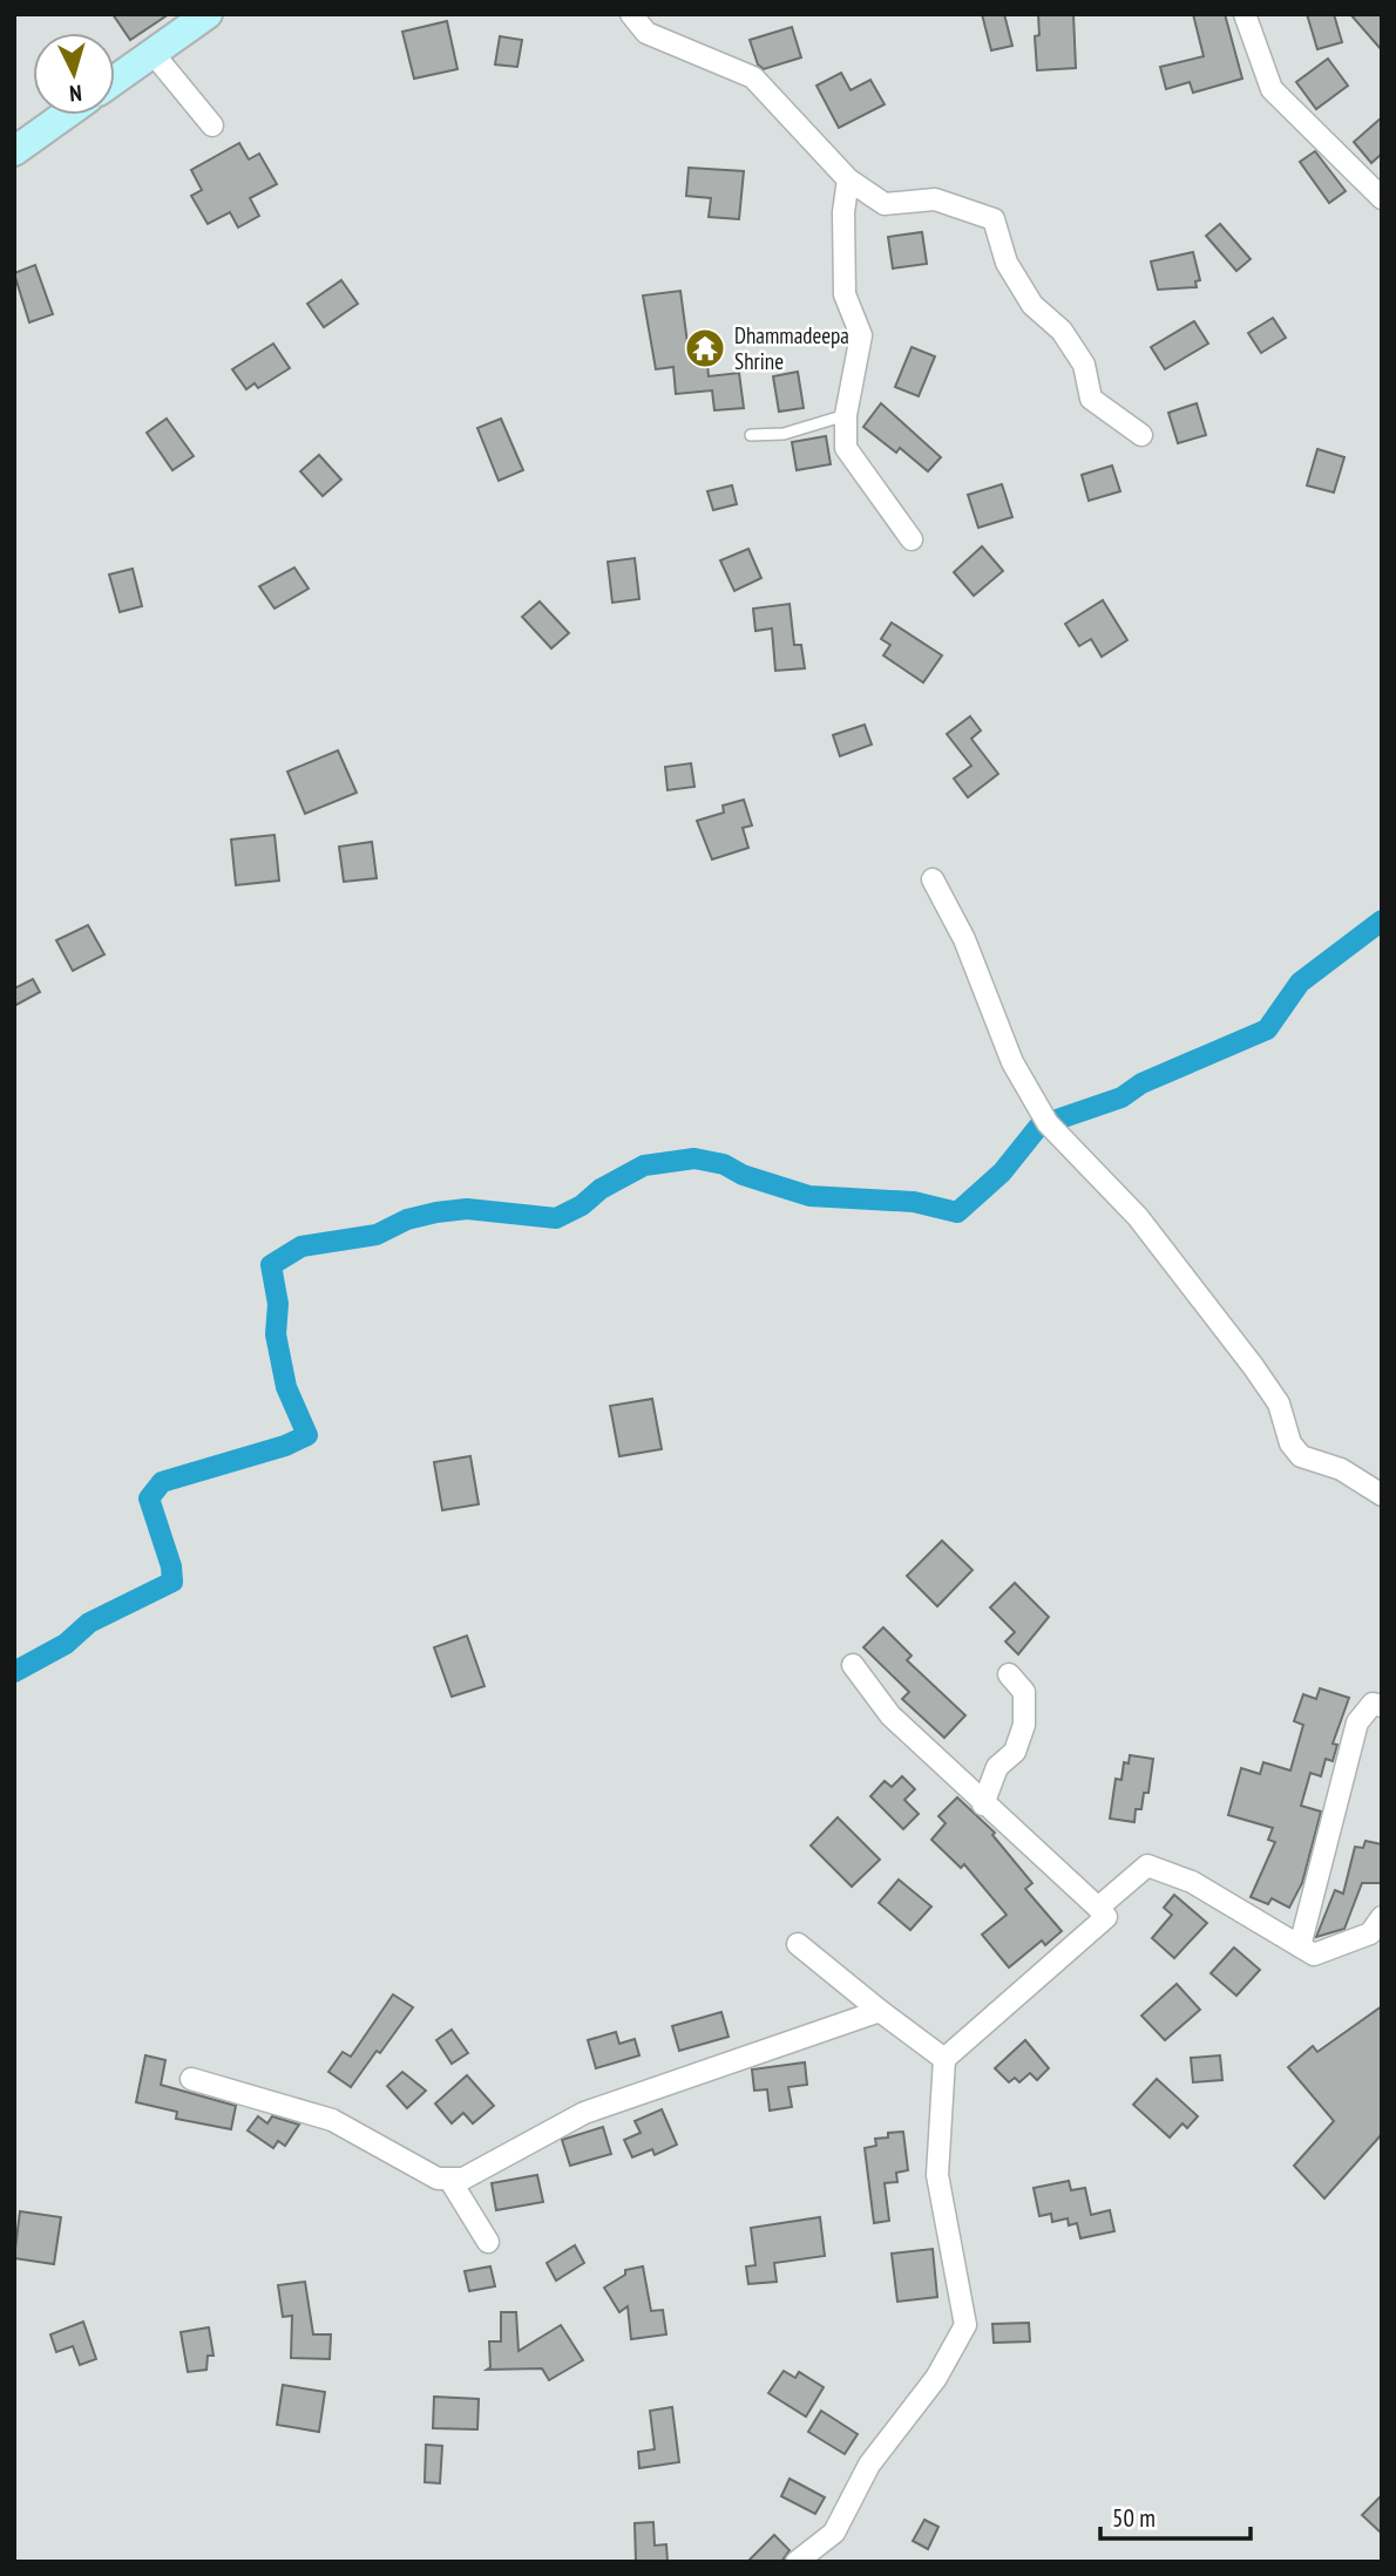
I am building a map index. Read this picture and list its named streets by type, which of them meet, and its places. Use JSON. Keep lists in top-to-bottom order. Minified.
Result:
{"places":{"temple":["Dhammadeepa Shrine"]},"scale_bar":"50 m","north":"bottom"}
